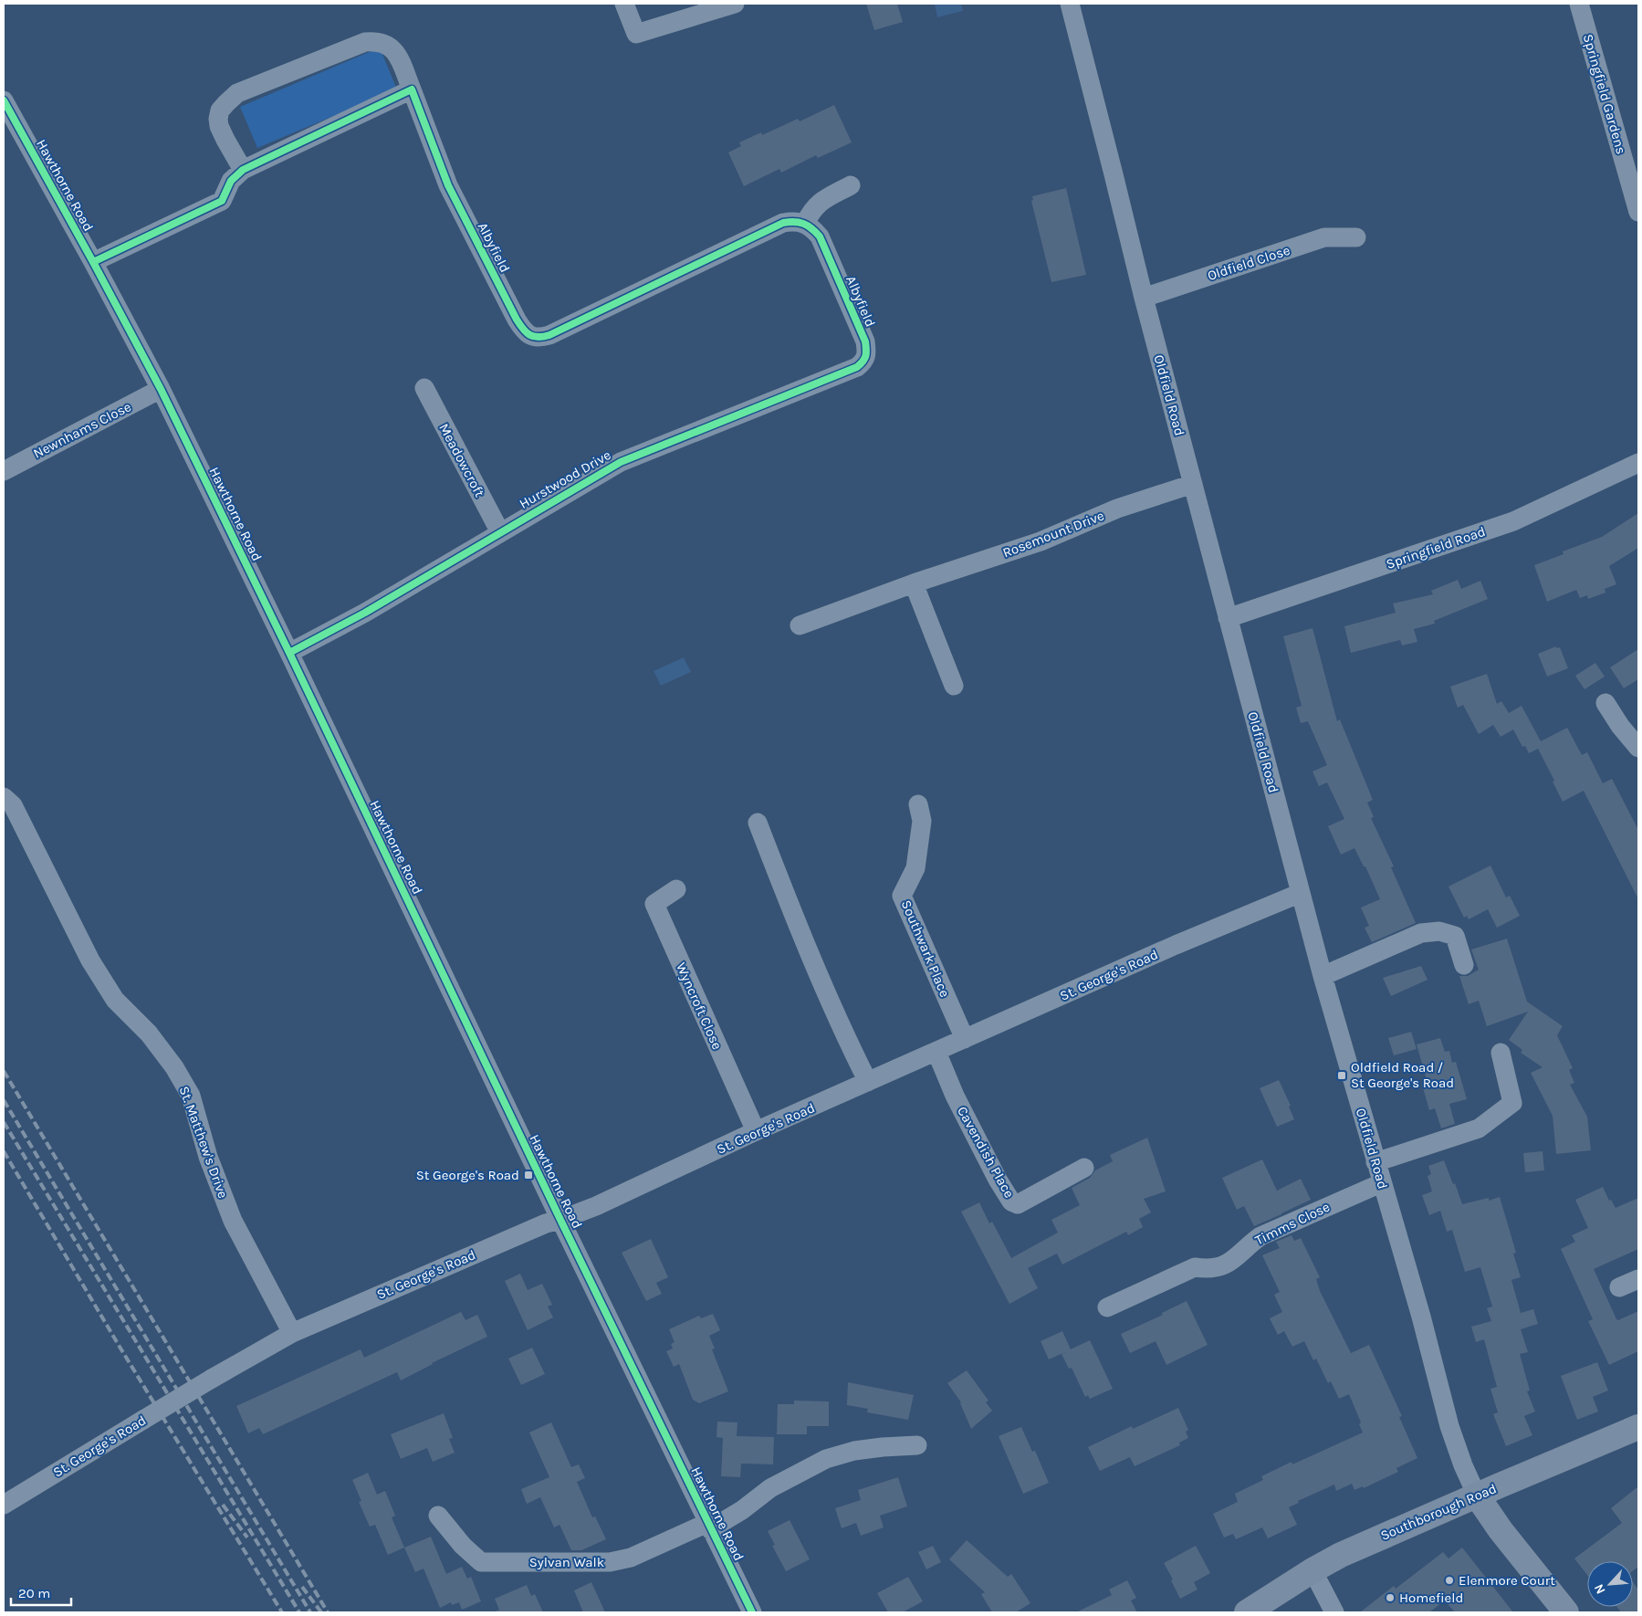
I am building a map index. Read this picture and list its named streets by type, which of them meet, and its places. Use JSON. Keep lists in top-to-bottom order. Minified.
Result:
{"streets":{"street":["Springfield Gardens","Hawthorne Road","Albyfield","Oldfield Close","Oldfield Road","Newnhams Close","Meadowcroft","Hurstwood Drive","Rosemount Drive","Springfield Road","Southwark Place","St. George's Road","Wyncroft Close","St. Matthew's Drive","Cavendish Place","Timms Close","Southborough Road","Sylvan Walk"]},"crossings":[["Hawthorne Road","Newnhams Close"],["Hawthorne Road","Hurstwood Drive"],["Hawthorne Road","St. George's Road"],["Hawthorne Road","Sylvan Walk"],["Albyfield","Hurstwood Drive"],["Oldfield Close","Oldfield Road"],["Oldfield Road","Rosemount Drive"],["Oldfield Road","Springfield Road"],["Oldfield Road","St. George's Road"],["Oldfield Road","Timms Close"],["Oldfield Road","Southborough Road"],["Meadowcroft","Hurstwood Drive"],["Southwark Place","St. George's Road"],["St. George's Road","Wyncroft Close"],["St. George's Road","St. Matthew's Drive"],["St. George's Road","Cavendish Place"]],"places":{"transit":["Oldfield Road / St George's Road","St George's Road"],"other":["Elenmore Court","Homefield"]},"scale_bar":"20 m","north":"bottom left"}
